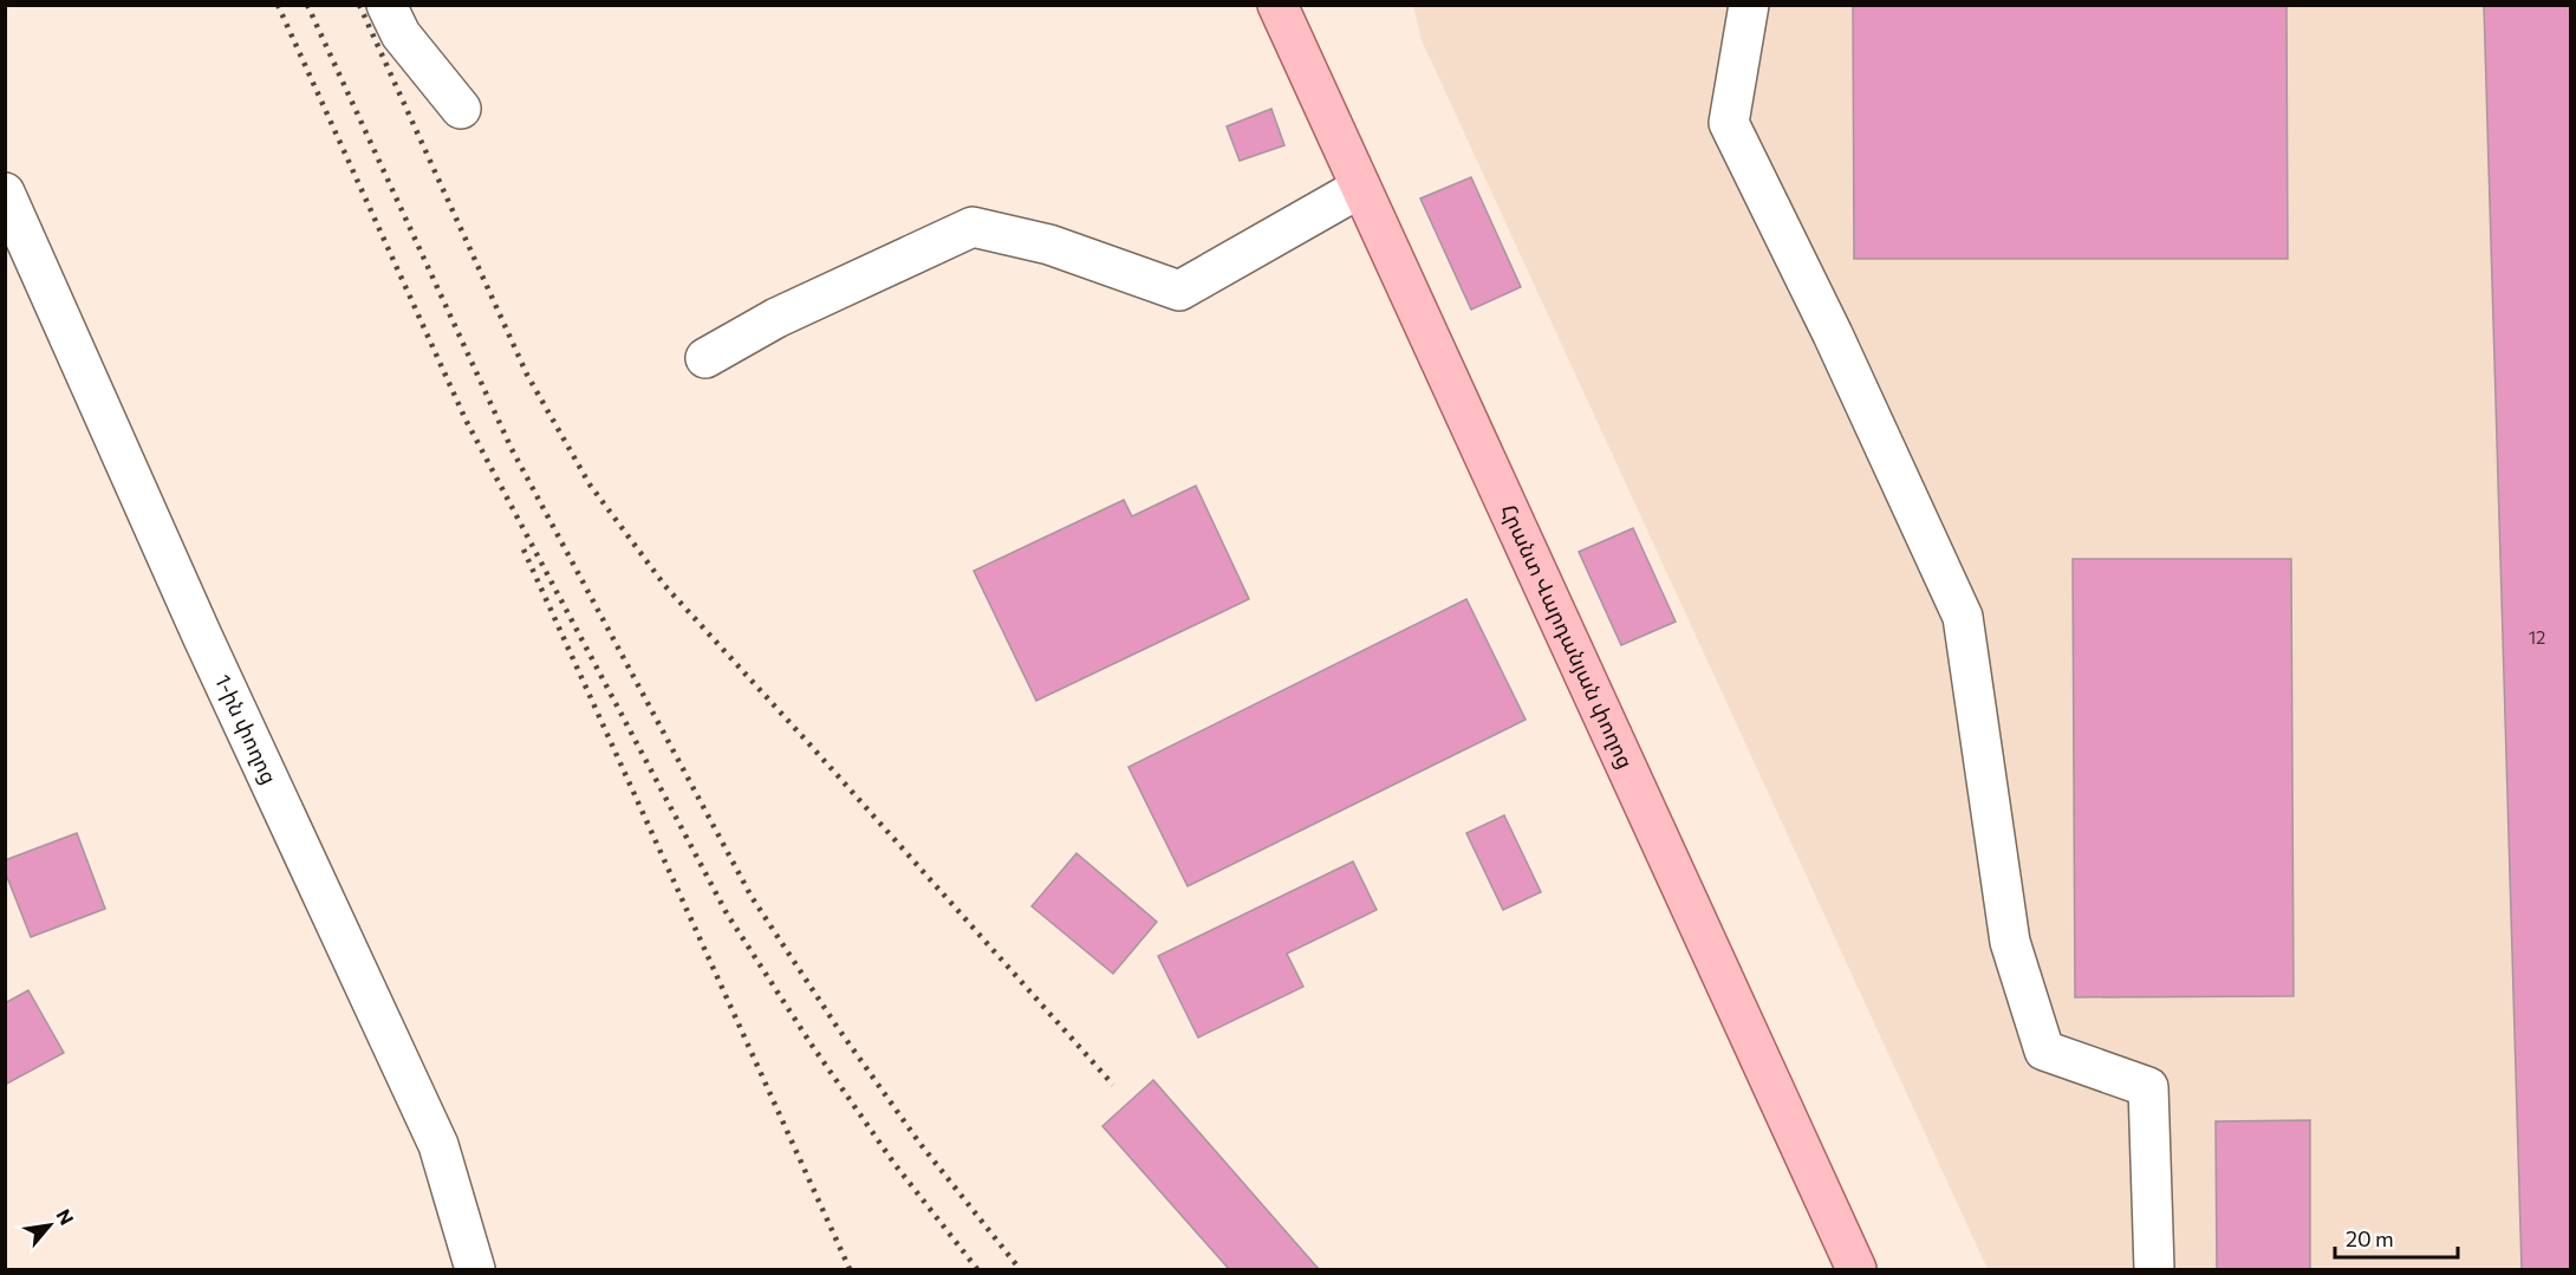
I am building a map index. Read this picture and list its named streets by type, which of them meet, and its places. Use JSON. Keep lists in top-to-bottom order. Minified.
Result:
{"streets":{"main road":["Հրանտ Վարդանյան փողոց"],"street":["1-ին փողոց"]},"house_numbers":["12"],"scale_bar":"20 m","north":"top right"}
